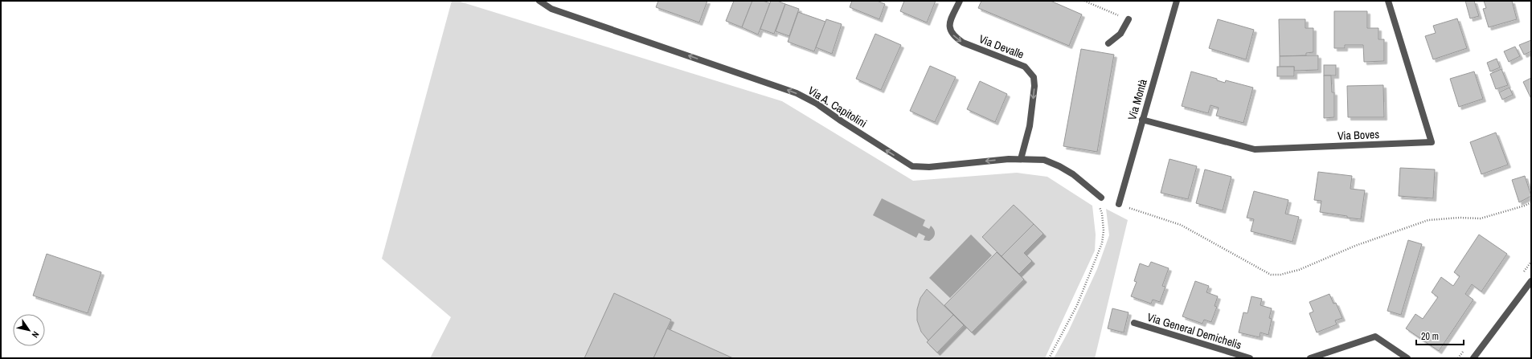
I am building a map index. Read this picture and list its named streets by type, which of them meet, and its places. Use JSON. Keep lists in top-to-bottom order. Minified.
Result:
{"streets":{"street":["Via Devalle","Via Montà","Via A. Capitolini","Via Boves","Via General Demichelis"]},"crossings":[["Via Devalle","Via A. Capitolini"],["Via Montà","Via Boves"]],"one_way":["Via A. Capitolini"],"scale_bar":"20 m","north":"bottom right"}
